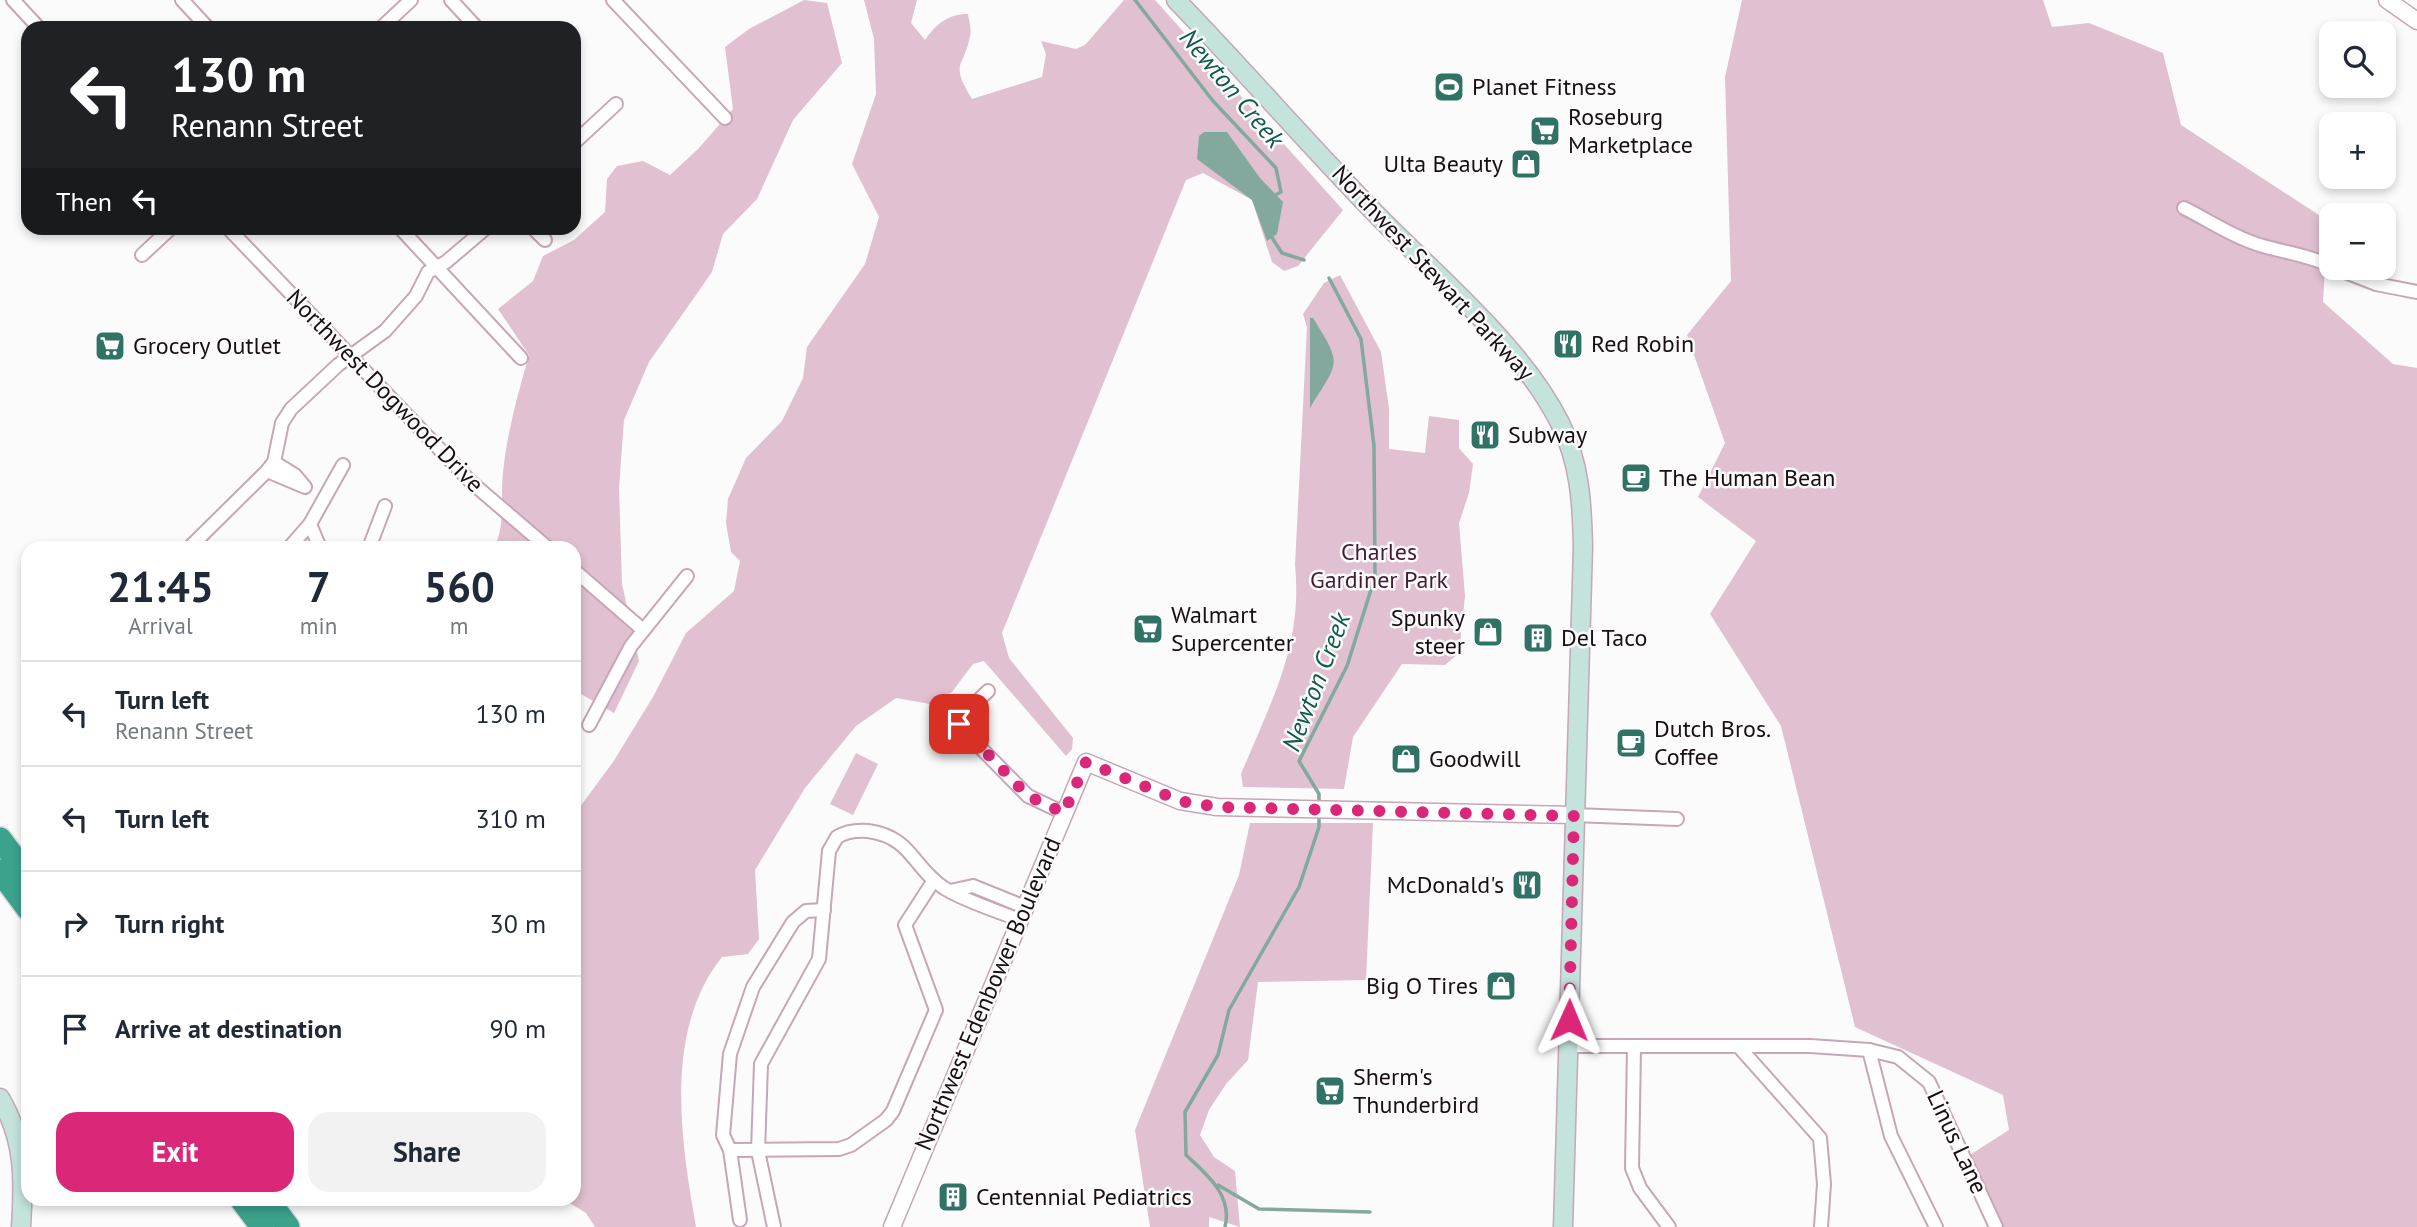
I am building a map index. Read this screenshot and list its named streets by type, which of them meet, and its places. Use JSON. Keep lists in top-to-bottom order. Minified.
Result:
{"streets":{"main road":["Northwest Stewart Parkway"],"street":["Northwest Dogwood Drive","Northwest Edenbower Boulevard","Linus Lane"]},"crossings":[["Northwest Stewart Parkway","Northwest Edenbower Boulevard"],["Northwest Stewart Parkway","Linus Lane"]],"water":["Newton Creek"],"parks":["Charles Gardiner Park"],"places":{"sports":["Planet Fitness"],"supermarket":["Roseburg Marketplace","Grocery Outlet","Walmart Supercenter","Sherm's Thunderbird"],"shop":["Ulta Beauty","Spunky steer","Goodwill","Big O Tires"],"restaurant":["Red Robin","Subway","McDonald's"],"cafe":["The Human Bean","Dutch Bros. Coffee"],"building":["Del Taco","Centennial Pediatrics"]},"page":{"map_buttons":["+","−"],"turn":["130 m","Renann Street"],"then":"Then","eta":["21:45","Arrival","7","min","560","m"],"list":[{"name":"Turn left","note":"Renann Street","value":"130 m"},{"name":"Turn left","value":"310 m"},{"name":"Turn right","value":"30 m"},{"name":"Arrive at destination","value":"90 m"}],"buttons":["Exit","Share"]}}
